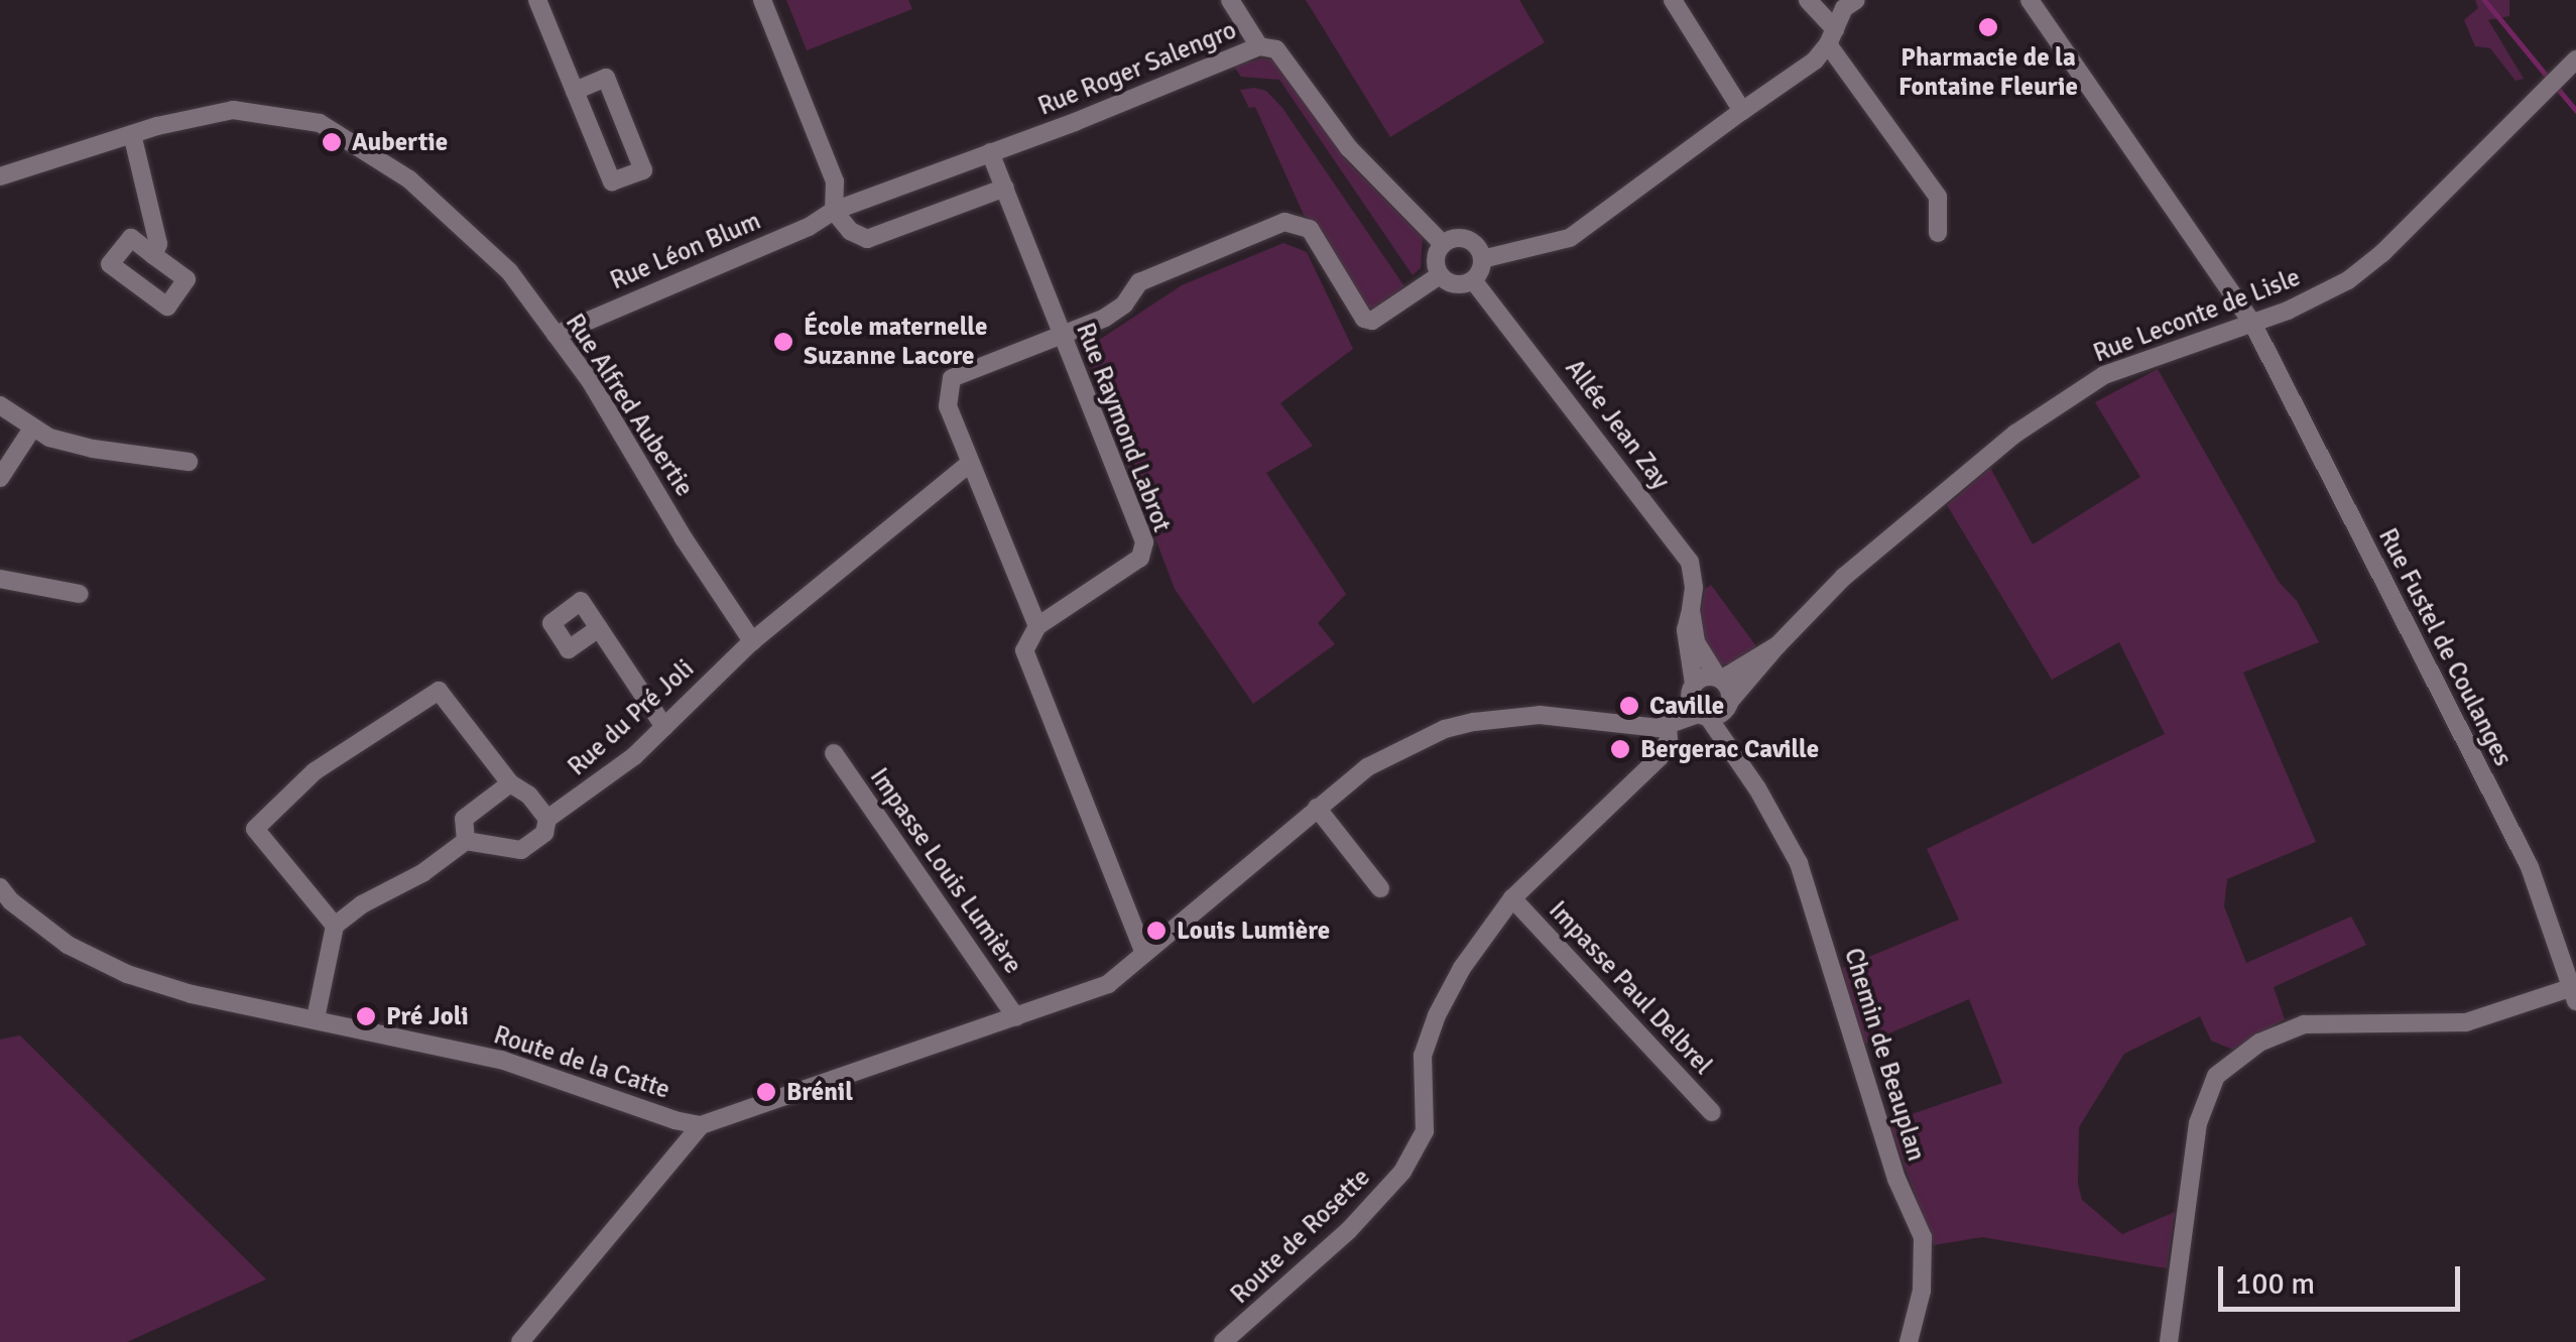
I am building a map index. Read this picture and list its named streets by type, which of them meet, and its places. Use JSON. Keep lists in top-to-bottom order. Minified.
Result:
{"streets":{"street":["Rue Roger Salengro","Rue Léon Blum","Rue Leconte de Lisle","Rue Alfred Aubertie","Allée Jean Zay","Rue Raymond Labrot","Rue Fustel de Coulanges","Rue du Pré Joli","Impasse Louis Lumière","Impasse Paul Delbrel","Chemin de Beauplan","Route de la Catte","Route de Rosette"]},"crossings":[["Rue Roger Salengro","Rue Léon Blum"],["Rue Roger Salengro","Allée Jean Zay"],["Rue Roger Salengro","Rue Raymond Labrot"],["Rue Léon Blum","Rue Alfred Aubertie"],["Rue Leconte de Lisle","Allée Jean Zay"],["Rue Leconte de Lisle","Rue Fustel de Coulanges"],["Rue Leconte de Lisle","Chemin de Beauplan"],["Rue Alfred Aubertie","Rue du Pré Joli"],["Allée Jean Zay","Chemin de Beauplan"],["Impasse Paul Delbrel","Route de Rosette"]],"places":["Pharmacie de la Fontaine Fleurie","Aubertie","École maternelle Suzanne Lacore","Caville","Bergerac Caville","Louis Lumière","Pré Joli","Brénil"],"scale_bar":"100 m"}
